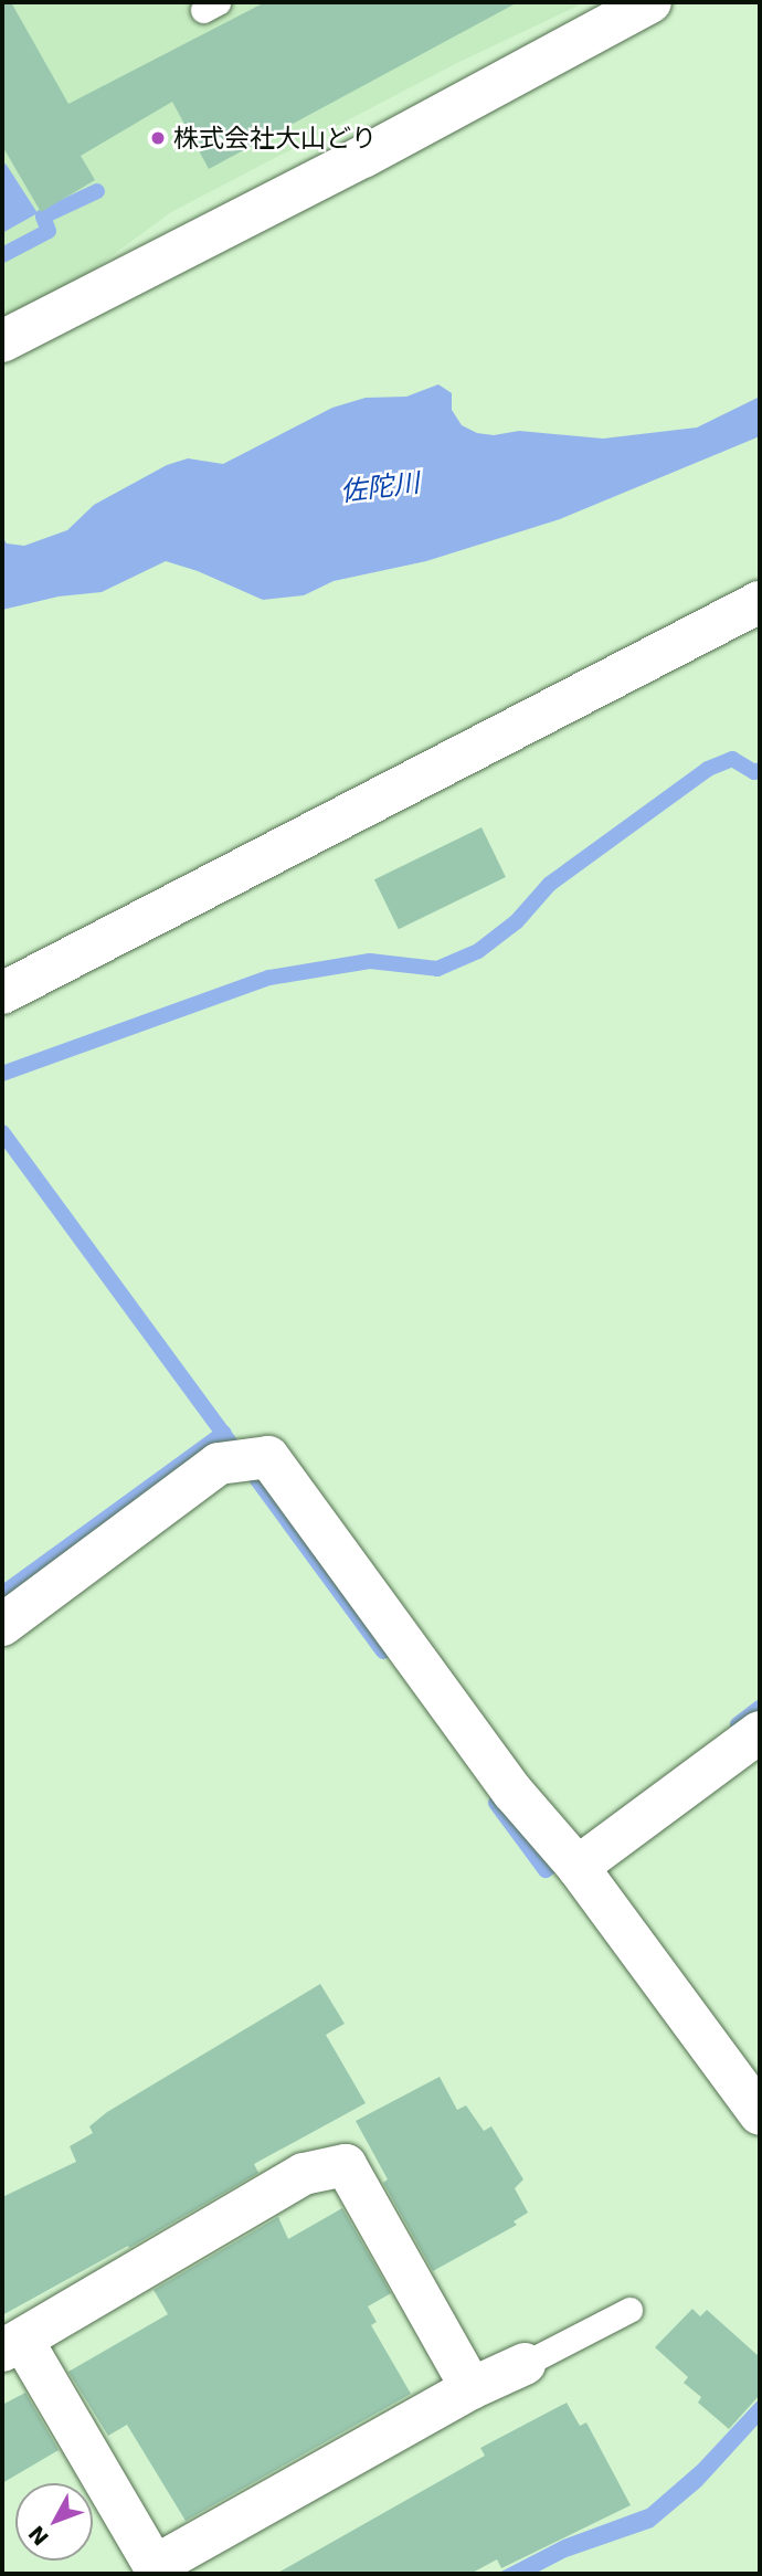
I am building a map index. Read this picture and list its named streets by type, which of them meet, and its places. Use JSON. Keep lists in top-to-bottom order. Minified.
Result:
{"water":["佐陀川"],"places":["株式会社大山どり"],"north":"bottom left"}
